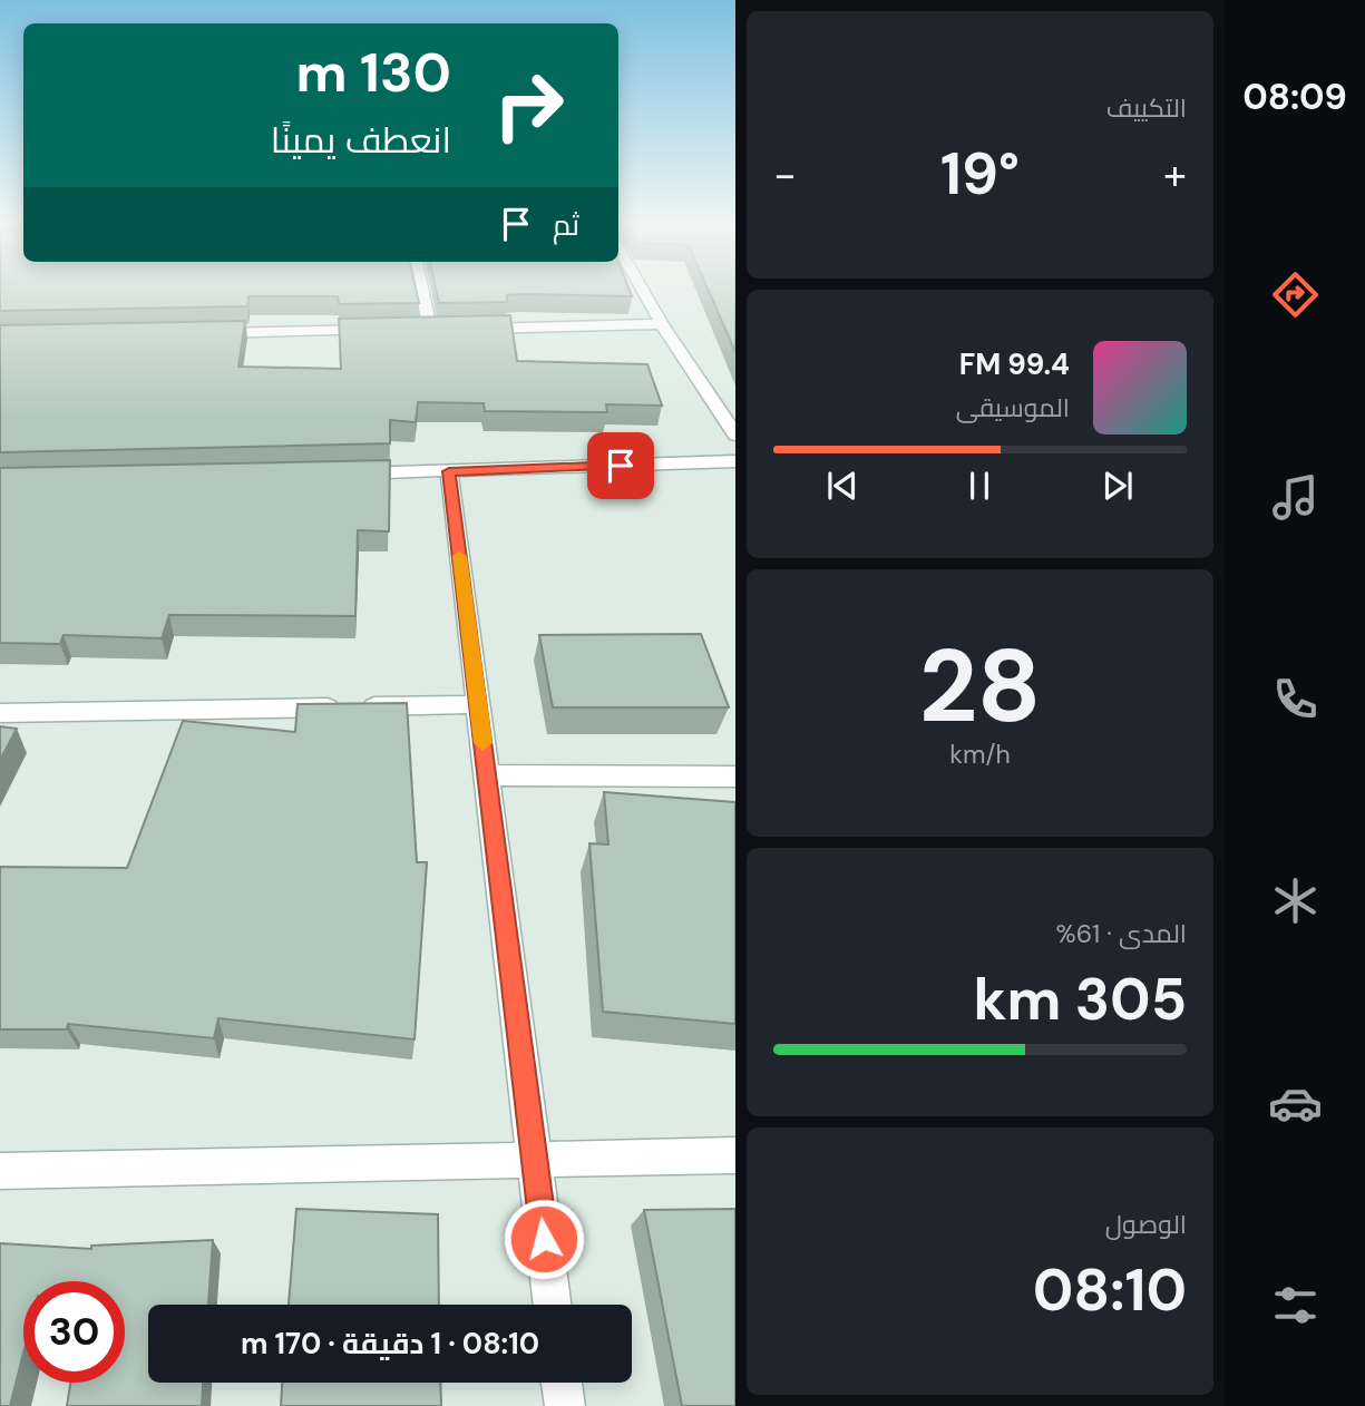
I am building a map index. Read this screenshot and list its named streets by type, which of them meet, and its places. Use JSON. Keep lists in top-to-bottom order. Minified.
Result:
{"page":{"tabs":"08:09","tile":["التكييف",["28","km/h"],["المدى · 61%","305 km"],["الوصول","08:10"]],"turn":["130 m","انعطف يمينًا"],"heat":["−","19°","+"],"then":"ثم","song":["99.4 FM","الموسيقى"],"limit":"30","trip":"08:10 · 1 دقيقة · 170 m"}}
